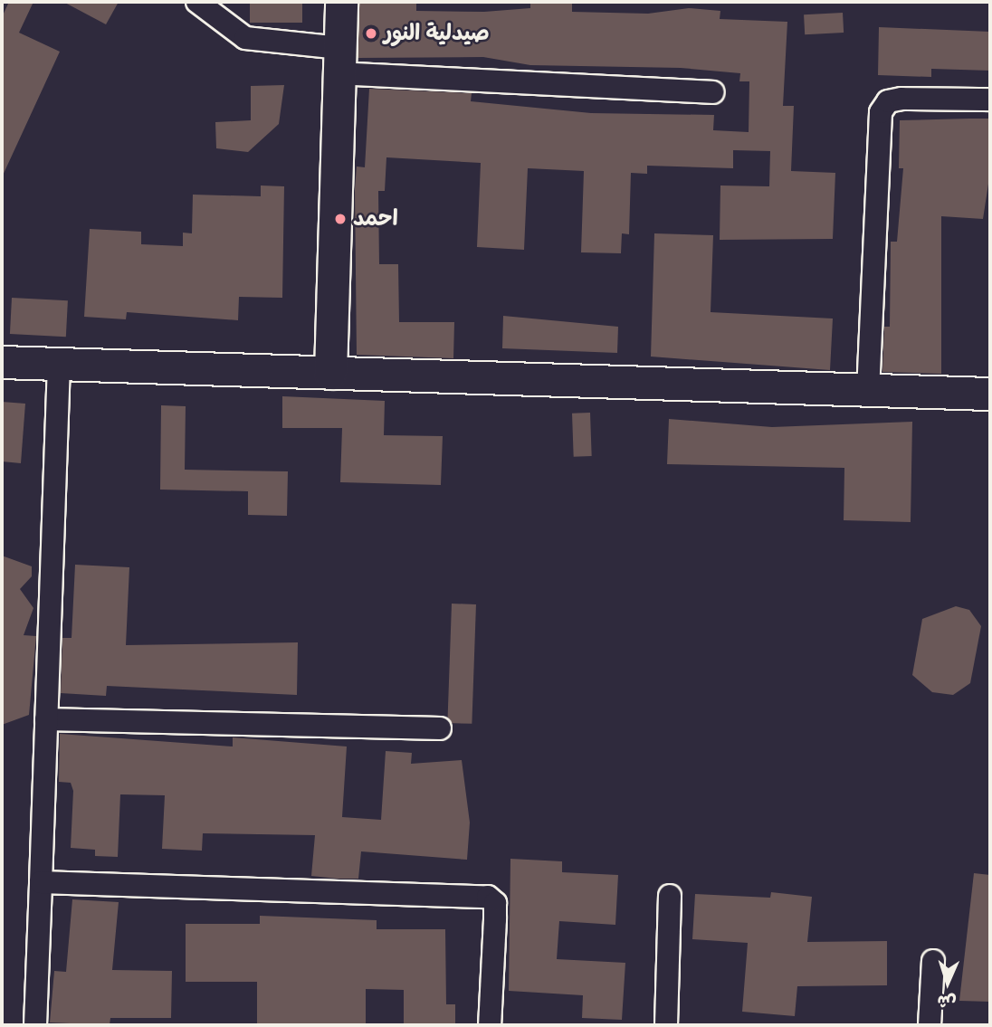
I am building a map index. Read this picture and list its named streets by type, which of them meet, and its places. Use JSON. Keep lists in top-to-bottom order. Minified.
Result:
{"places":["صيدلية النور","احمد"],"north":"bottom"}
